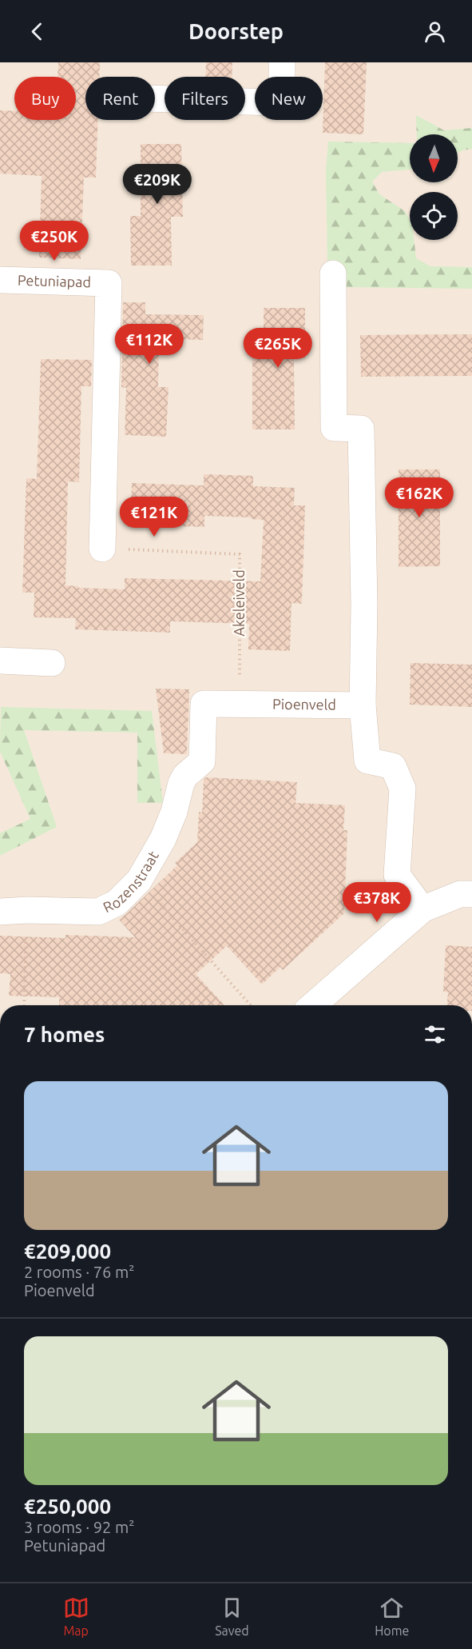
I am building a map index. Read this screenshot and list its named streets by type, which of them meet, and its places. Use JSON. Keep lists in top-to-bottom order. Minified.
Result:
{"streets":{"street":["Petuniapad","Pioenveld","Rozenstraat"],"path":["Akeleiveld"]},"crossings":[["Petuniapad","Akeleiveld"],["Akeleiveld","Pioenveld"],["Pioenveld","Rozenstraat"]],"north":"bottom","page":{"header":"Doorstep","chip":["Buy","Rent","Filters","New"],"price":["€209K","€250K","€112K","€265K","€162K","€121K","€378K"],"heading":"7 homes","list":[{"name":"€209,000","note":"2 rooms · 76 m² · Pioenveld"},{"name":"€250,000","note":"3 rooms · 92 m² · Petuniapad"}],"tabs":["Map","Saved","Home"]}}
